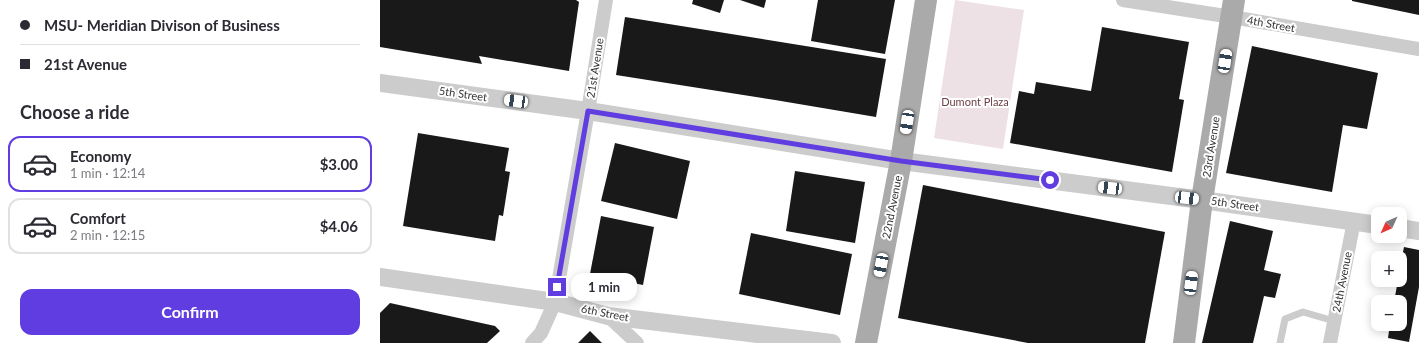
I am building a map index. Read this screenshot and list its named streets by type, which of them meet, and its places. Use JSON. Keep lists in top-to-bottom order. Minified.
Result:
{"streets":{"main road":["23rd Avenue","22nd Avenue"],"street":["4th Street","21st Avenue","5th Street","24th Avenue","6th Street"]},"crossings":[["4th Street","23rd Avenue"],["21st Avenue","5th Street"],["21st Avenue","6th Street"],["5th Street","23rd Avenue"],["5th Street","22nd Avenue"],["5th Street","24th Avenue"]],"parks":["Dumont Plaza"],"north":"bottom left","page":{"banner":["MSU- Meridian Divison of Business","21st Avenue"],"heading":"Choose a ride","list":[{"name":"Economy","note":"1 min · 12:14","value":"$3.00"},{"name":"Comfort","note":"2 min · 12:15","value":"$4.06"}],"map_buttons":["+","−"],"bubble":"1 min","buttons":"Confirm"}}
